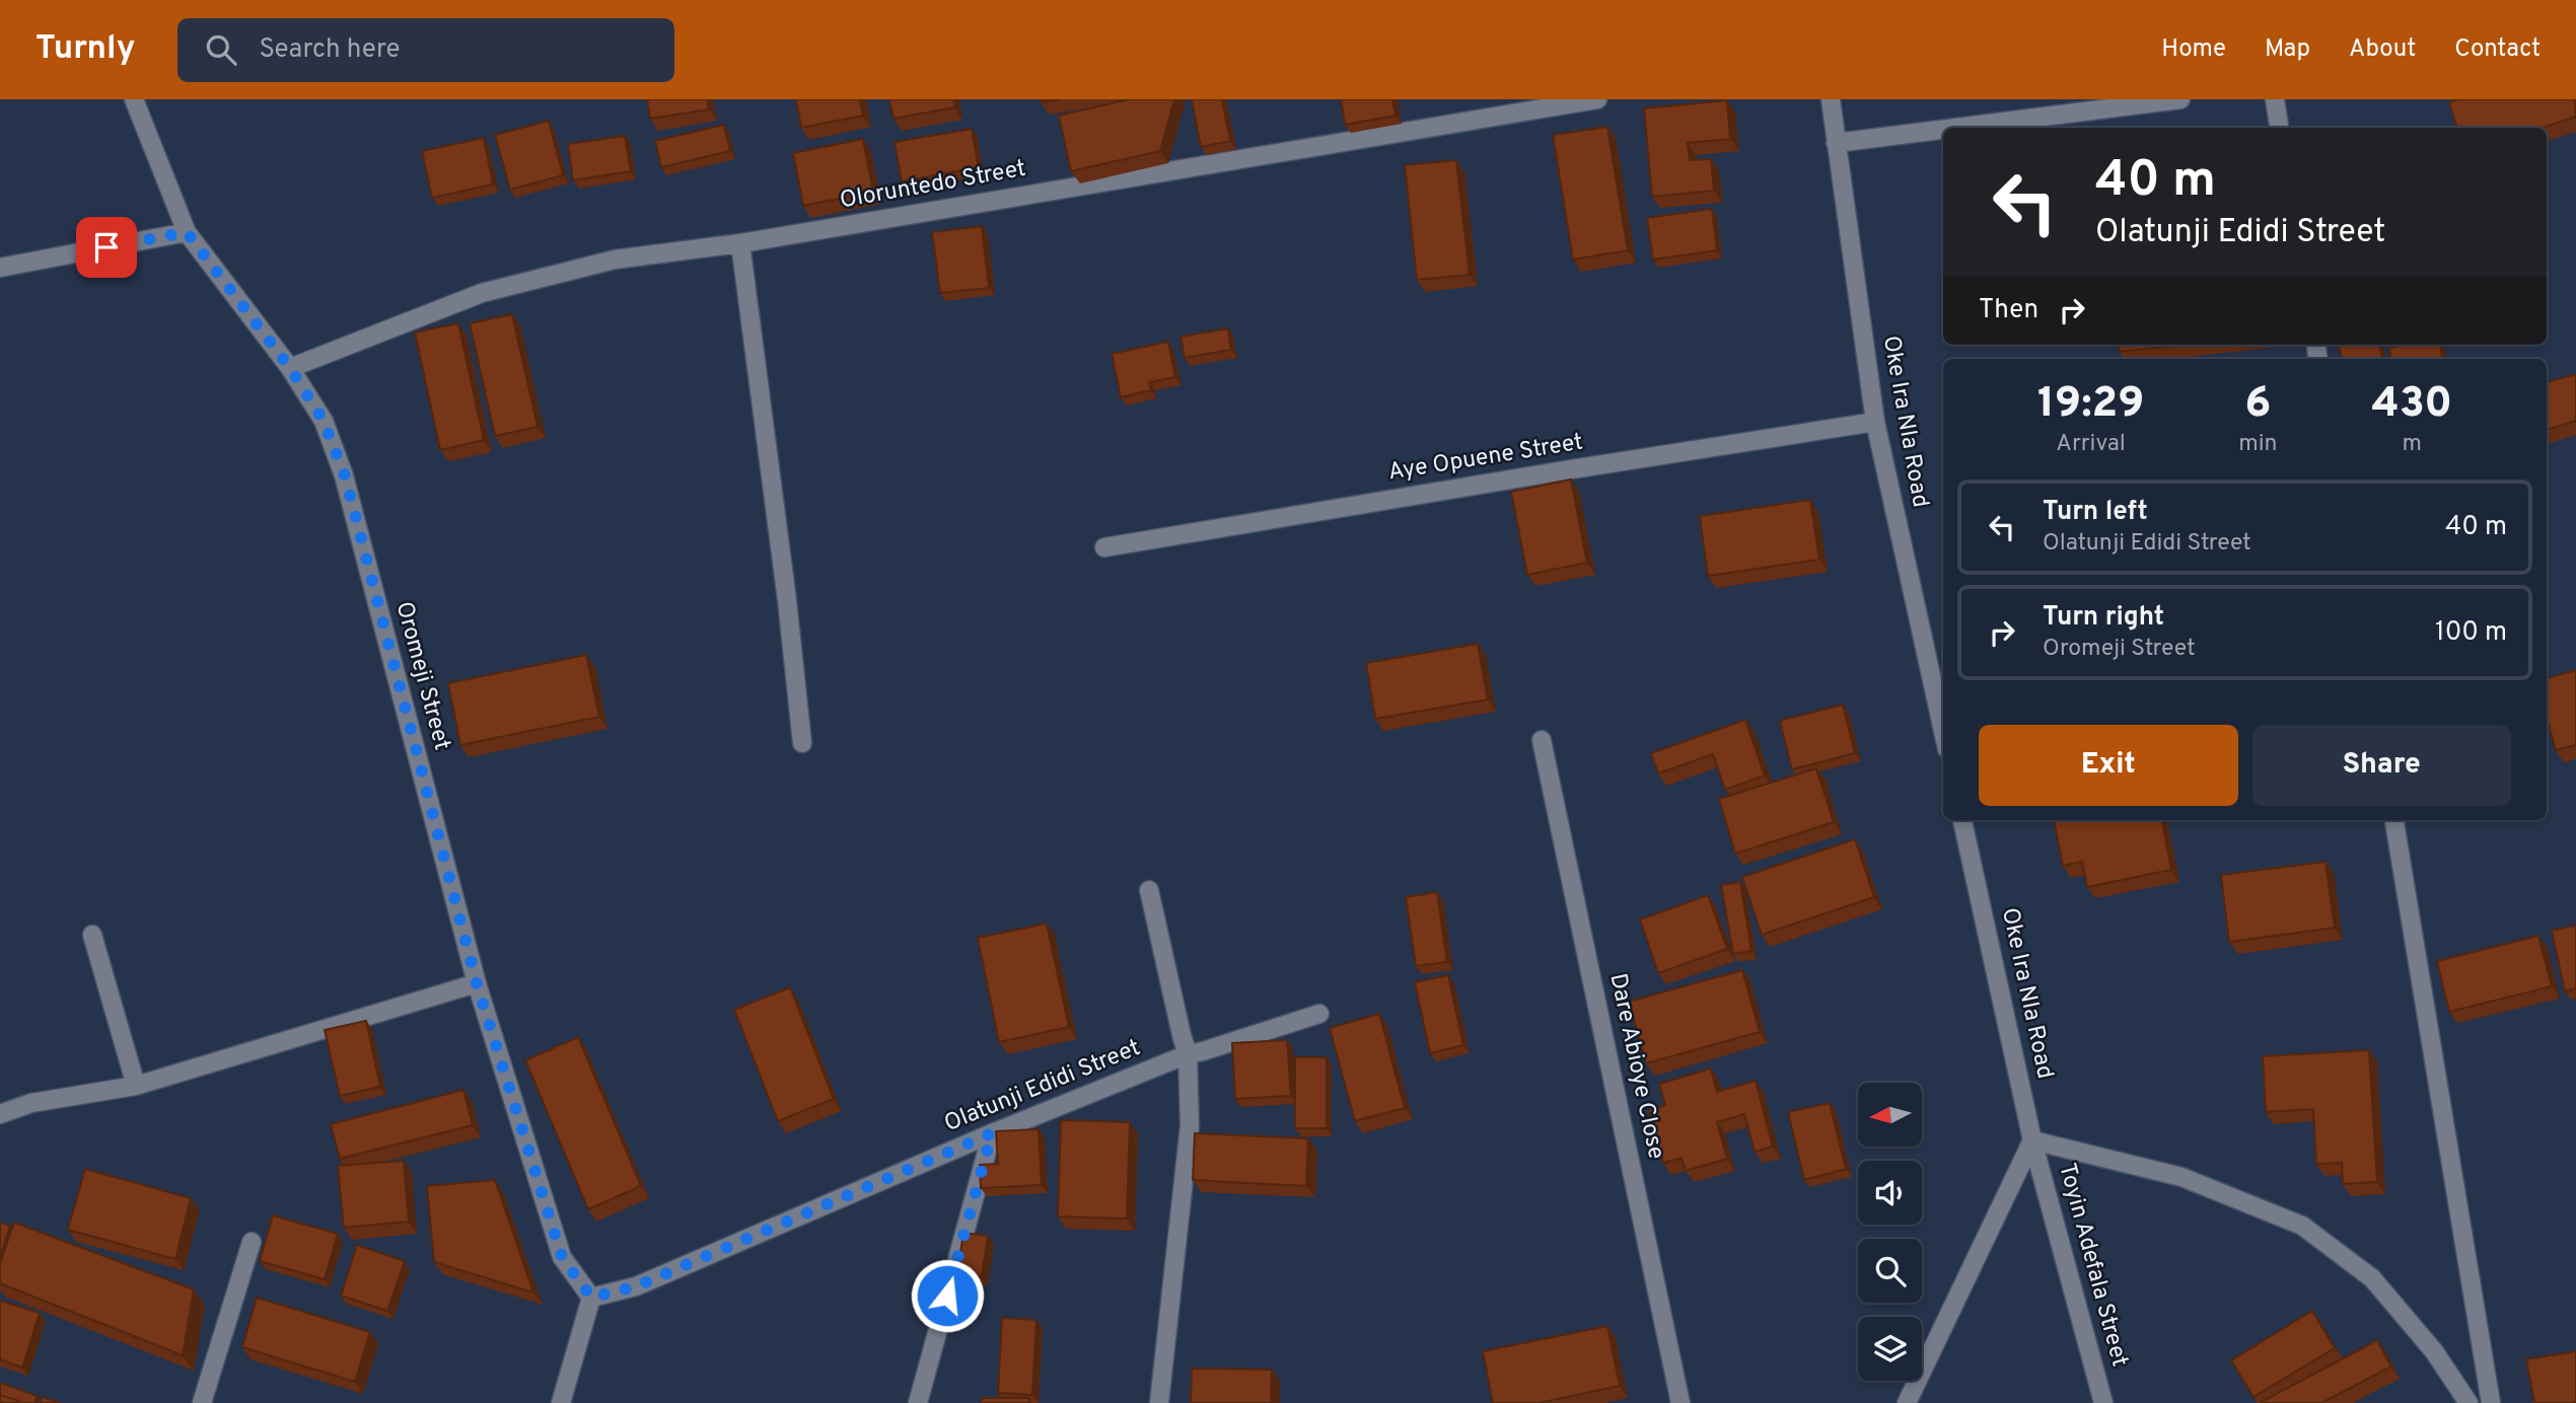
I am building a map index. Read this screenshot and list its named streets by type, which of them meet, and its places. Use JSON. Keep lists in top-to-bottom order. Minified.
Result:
{"streets":{"street":["Oloruntedo Street","Oke Ira Nla Road","Aye Opuene Street","Oromeji Street","Dare Abioye Close","Olatunji Edidi Street","Toyin Adefala Street"]},"crossings":[["Oloruntedo Street","Oromeji Street"],["Oke Ira Nla Road","Aye Opuene Street"],["Oke Ira Nla Road","Toyin Adefala Street"],["Oromeji Street","Olatunji Edidi Street"]],"north":"left","page":{"header":"Turnly","search":"Search here","nav":["Home","Map","About","Contact"],"turn":["40 m","Olatunji Edidi Street"],"then":"Then","eta":["19:29","Arrival","6","min","430","m"],"list":[{"name":"Turn left","note":"Olatunji Edidi Street","value":"40 m"},{"name":"Turn right","note":"Oromeji Street","value":"100 m"}],"buttons":["Exit","Share"]}}
